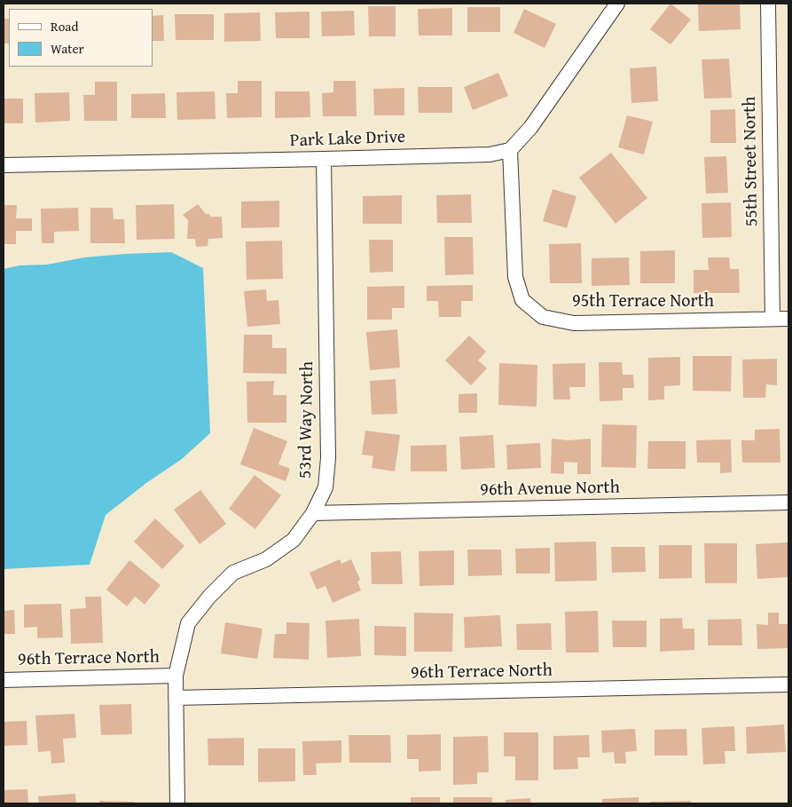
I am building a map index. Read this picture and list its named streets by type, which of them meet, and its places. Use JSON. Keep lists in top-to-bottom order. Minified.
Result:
{"streets":{"street":["Park Lake Drive","55th Street North","95th Terrace North","53rd Way North","96th Avenue North","96th Terrace North"]},"crossings":[["Park Lake Drive","95th Terrace North"],["Park Lake Drive","53rd Way North"],["55th Street North","95th Terrace North"],["53rd Way North","96th Avenue North"],["53rd Way North","96th Terrace North"]],"legend":["Road","Water"]}
